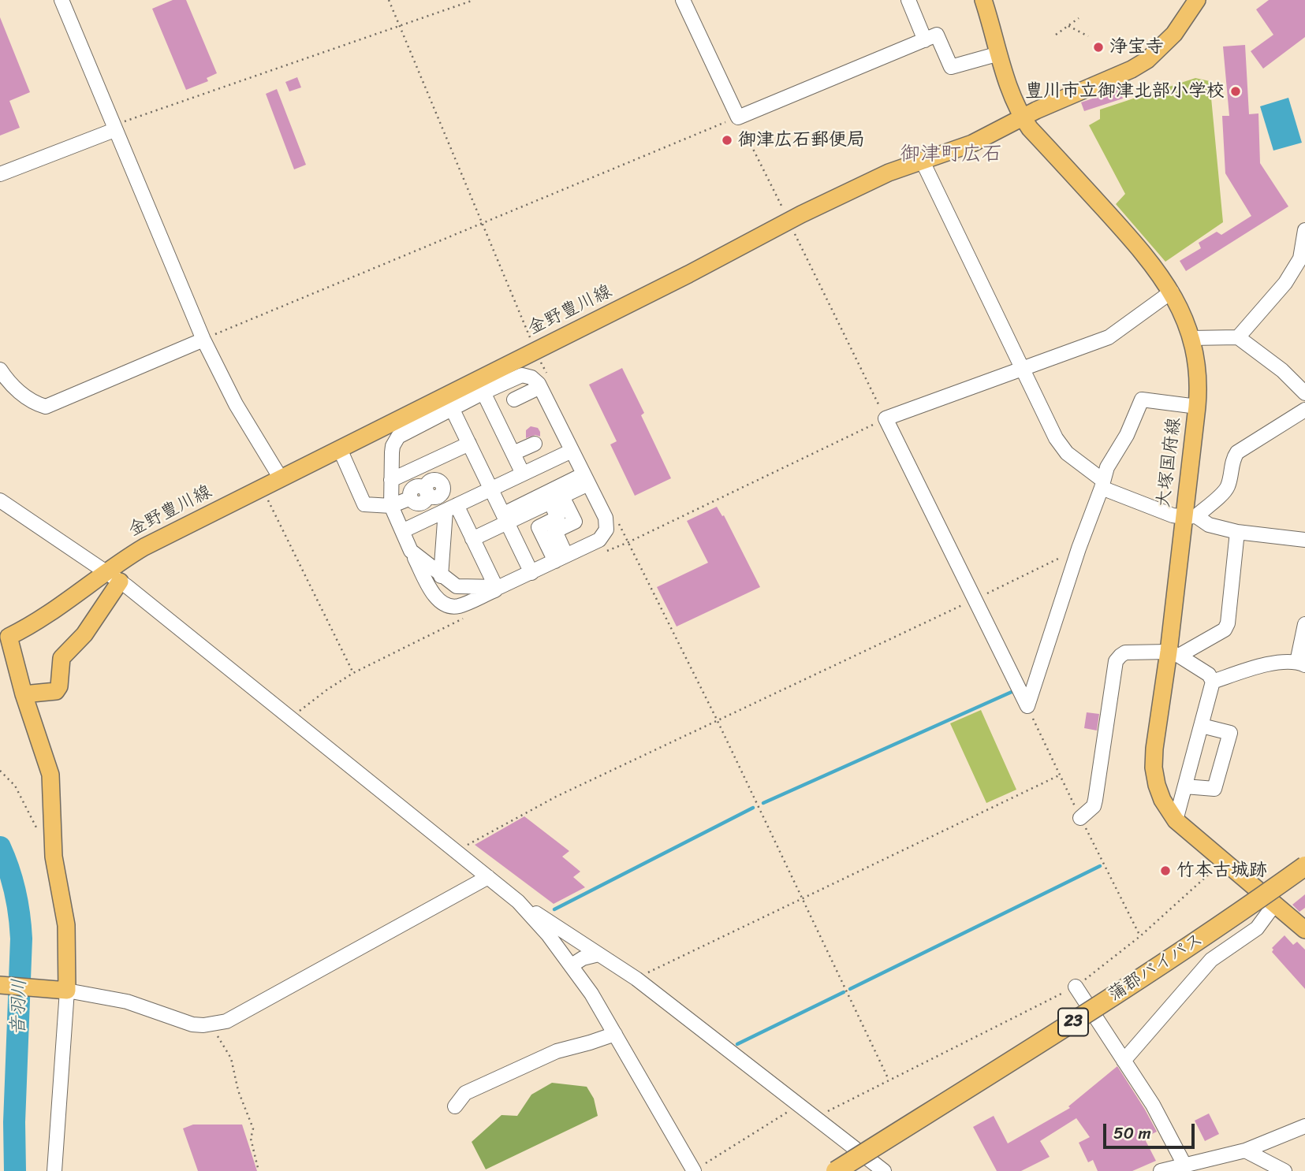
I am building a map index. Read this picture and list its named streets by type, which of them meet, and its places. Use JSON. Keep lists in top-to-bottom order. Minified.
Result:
{"streets":{"highway":["蒲郡バイパス","23"],"main road":["金野豊川線","大塚国府線"]},"crossings":[["金野豊川線","大塚国府線"]],"districts":["御津町広石"],"water":["音羽川"],"places":["浄宝寺","豊川市立御津北部小学校","御津広石郵便局","竹本古城跡"],"scale_bar":"50 m"}
